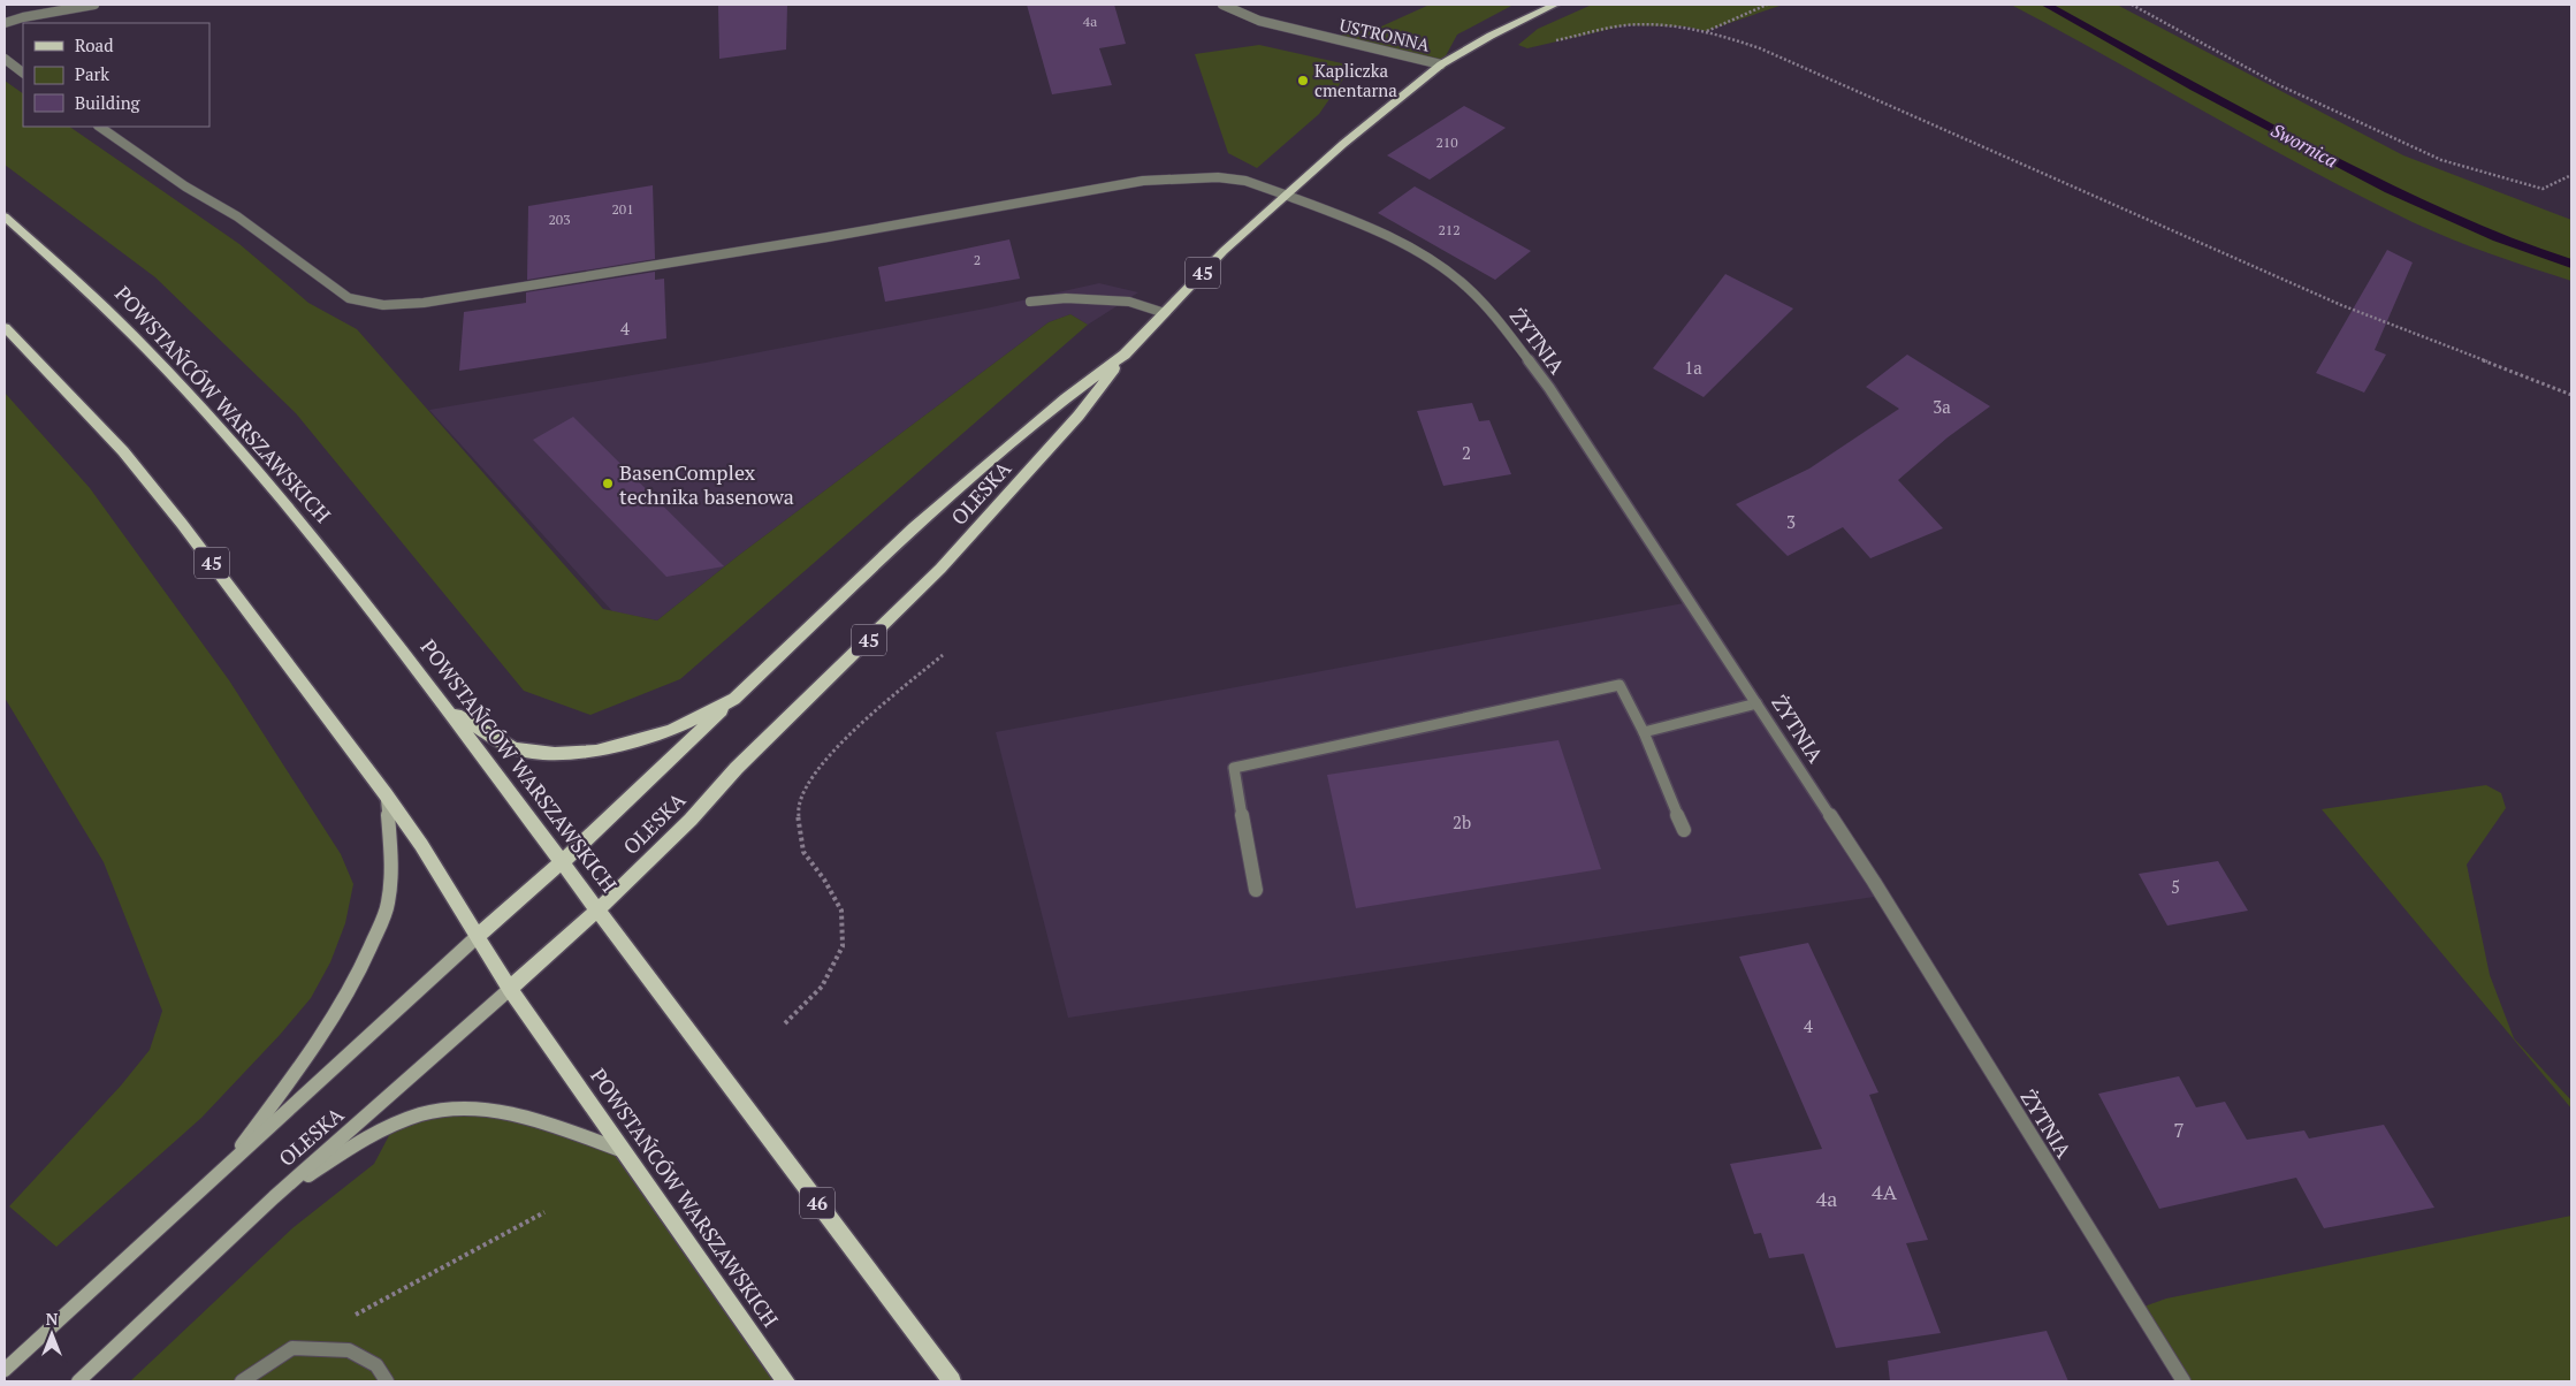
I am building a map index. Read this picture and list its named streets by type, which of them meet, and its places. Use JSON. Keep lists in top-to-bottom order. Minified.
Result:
{"streets":{"main road":["45","POWSTAŃCÓW WARSZAWSKICH","OLESKA","46"],"street":["USTRONNA","ŻYTNIA"]},"crossings":[["USTRONNA","45"],["45","ŻYTNIA"],["45","POWSTAŃCÓW WARSZAWSKICH"],["45","OLESKA"],["POWSTAŃCÓW WARSZAWSKICH","OLESKA"]],"water":["Swornica"],"places":["Kapliczka cmentarna","BasenComplex technika basenowa"],"house_numbers":["4a","210","201","203","212","2","4","1a","3a","2","3","2b","5","4","7","4A","4a"],"legend":["Road","Park","Building"],"north":"top"}
